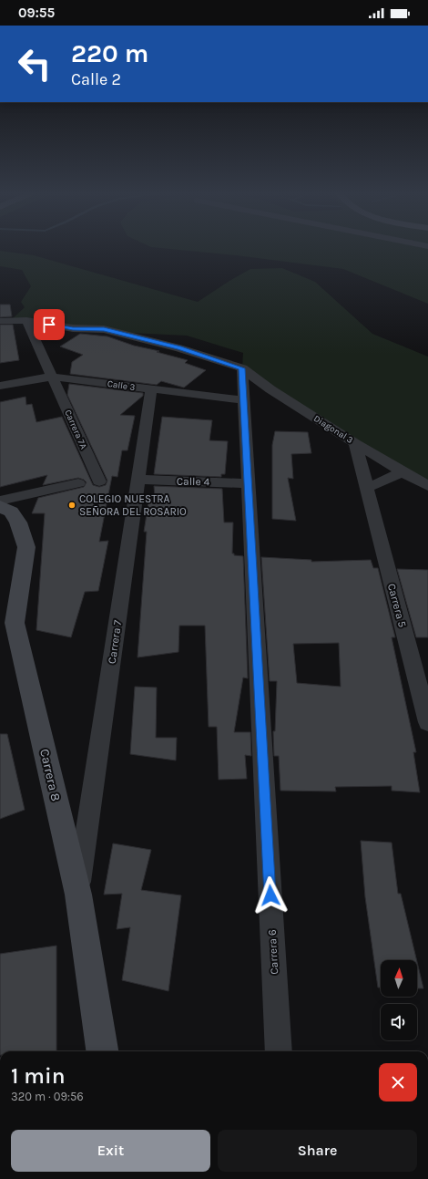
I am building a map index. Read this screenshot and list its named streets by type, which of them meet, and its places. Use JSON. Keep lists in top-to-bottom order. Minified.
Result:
{"streets":{"street":["Calle 3","Carrera 7A","Diagonal 3","Calle 4","Carrera 5","Carrera 7","Carrera 8","Carrera 6"]},"crossings":[["Calle 3","Carrera 7A"],["Calle 3","Carrera 7"],["Calle 3","Carrera 6"],["Diagonal 3","Carrera 5"],["Diagonal 3","Carrera 6"],["Calle 4","Carrera 7"],["Calle 4","Carrera 6"],["Carrera 7","Carrera 8"]],"places":["COLEGIO NUESTRA SEÑORA DEL ROSARIO"],"north":"top","page":{"status":"09:55","turn":["220 m","Calle 2"],"heading":["1 min","320 m · 09:56"],"buttons":["Exit","Share"]}}
